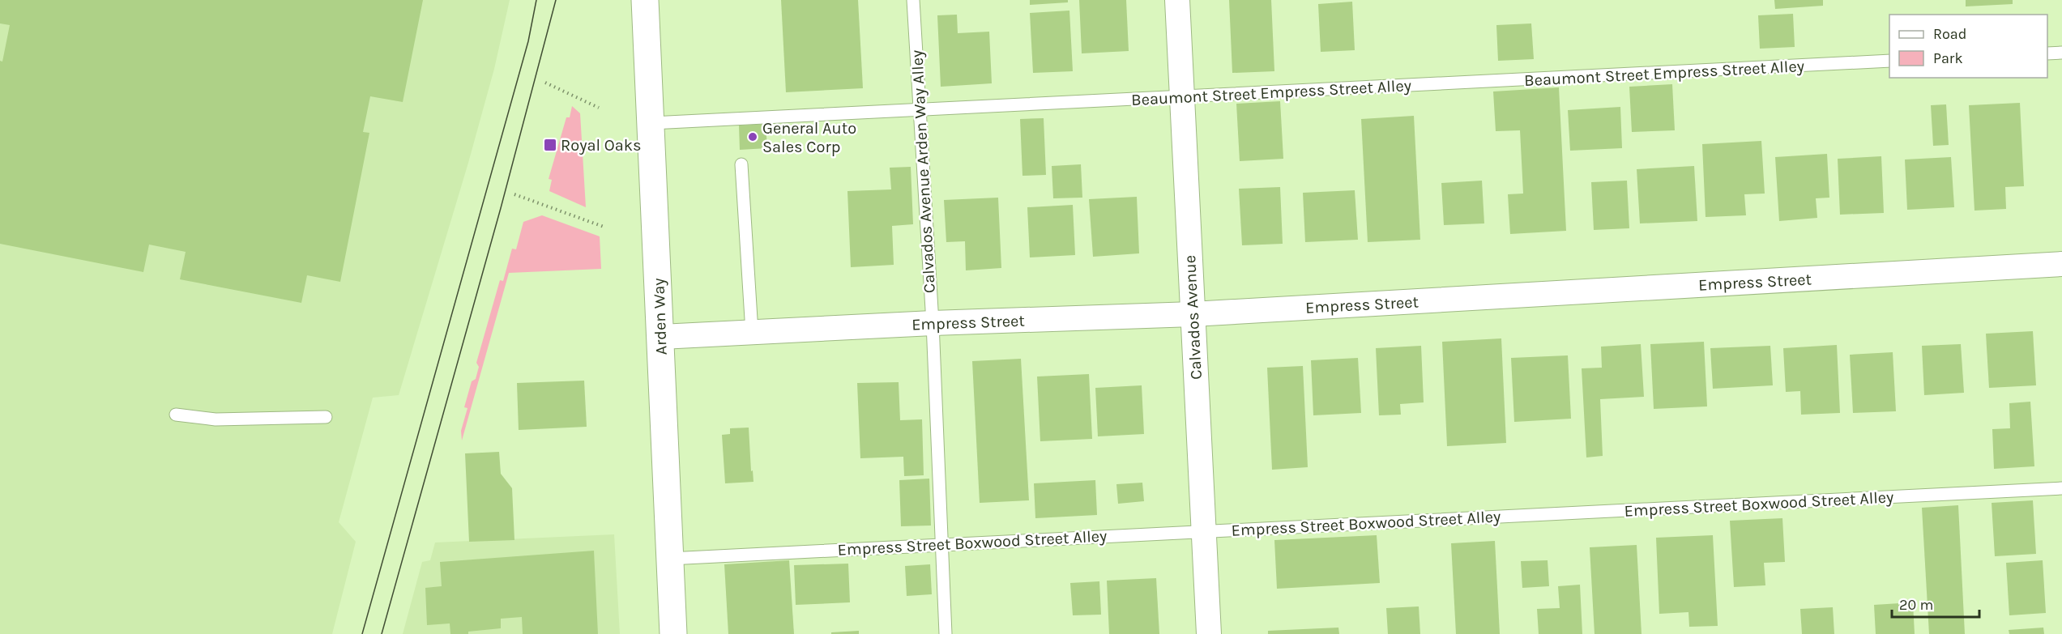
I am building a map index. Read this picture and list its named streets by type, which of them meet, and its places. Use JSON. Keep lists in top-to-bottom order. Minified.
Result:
{"streets":{"main road":["Arden Way"],"street":["Empress Street","Calvados Avenue"],"lane":["Beaumont Street Empress Street Alley","Calvados Avenue Arden Way Alley","Empress Street Boxwood Street Alley"]},"crossings":[["Beaumont Street Empress Street Alley","Calvados Avenue Arden Way Alley"],["Beaumont Street Empress Street Alley","Arden Way"],["Beaumont Street Empress Street Alley","Calvados Avenue"],["Calvados Avenue Arden Way Alley","Empress Street"],["Calvados Avenue Arden Way Alley","Empress Street Boxwood Street Alley"],["Empress Street","Arden Way"],["Empress Street","Calvados Avenue"],["Arden Way","Empress Street Boxwood Street Alley"],["Calvados Avenue","Empress Street Boxwood Street Alley"]],"places":{"other":["General Auto Sales Corp"],"transit":["Royal Oaks"]},"legend":["Road","Park"],"scale_bar":"20 m"}
